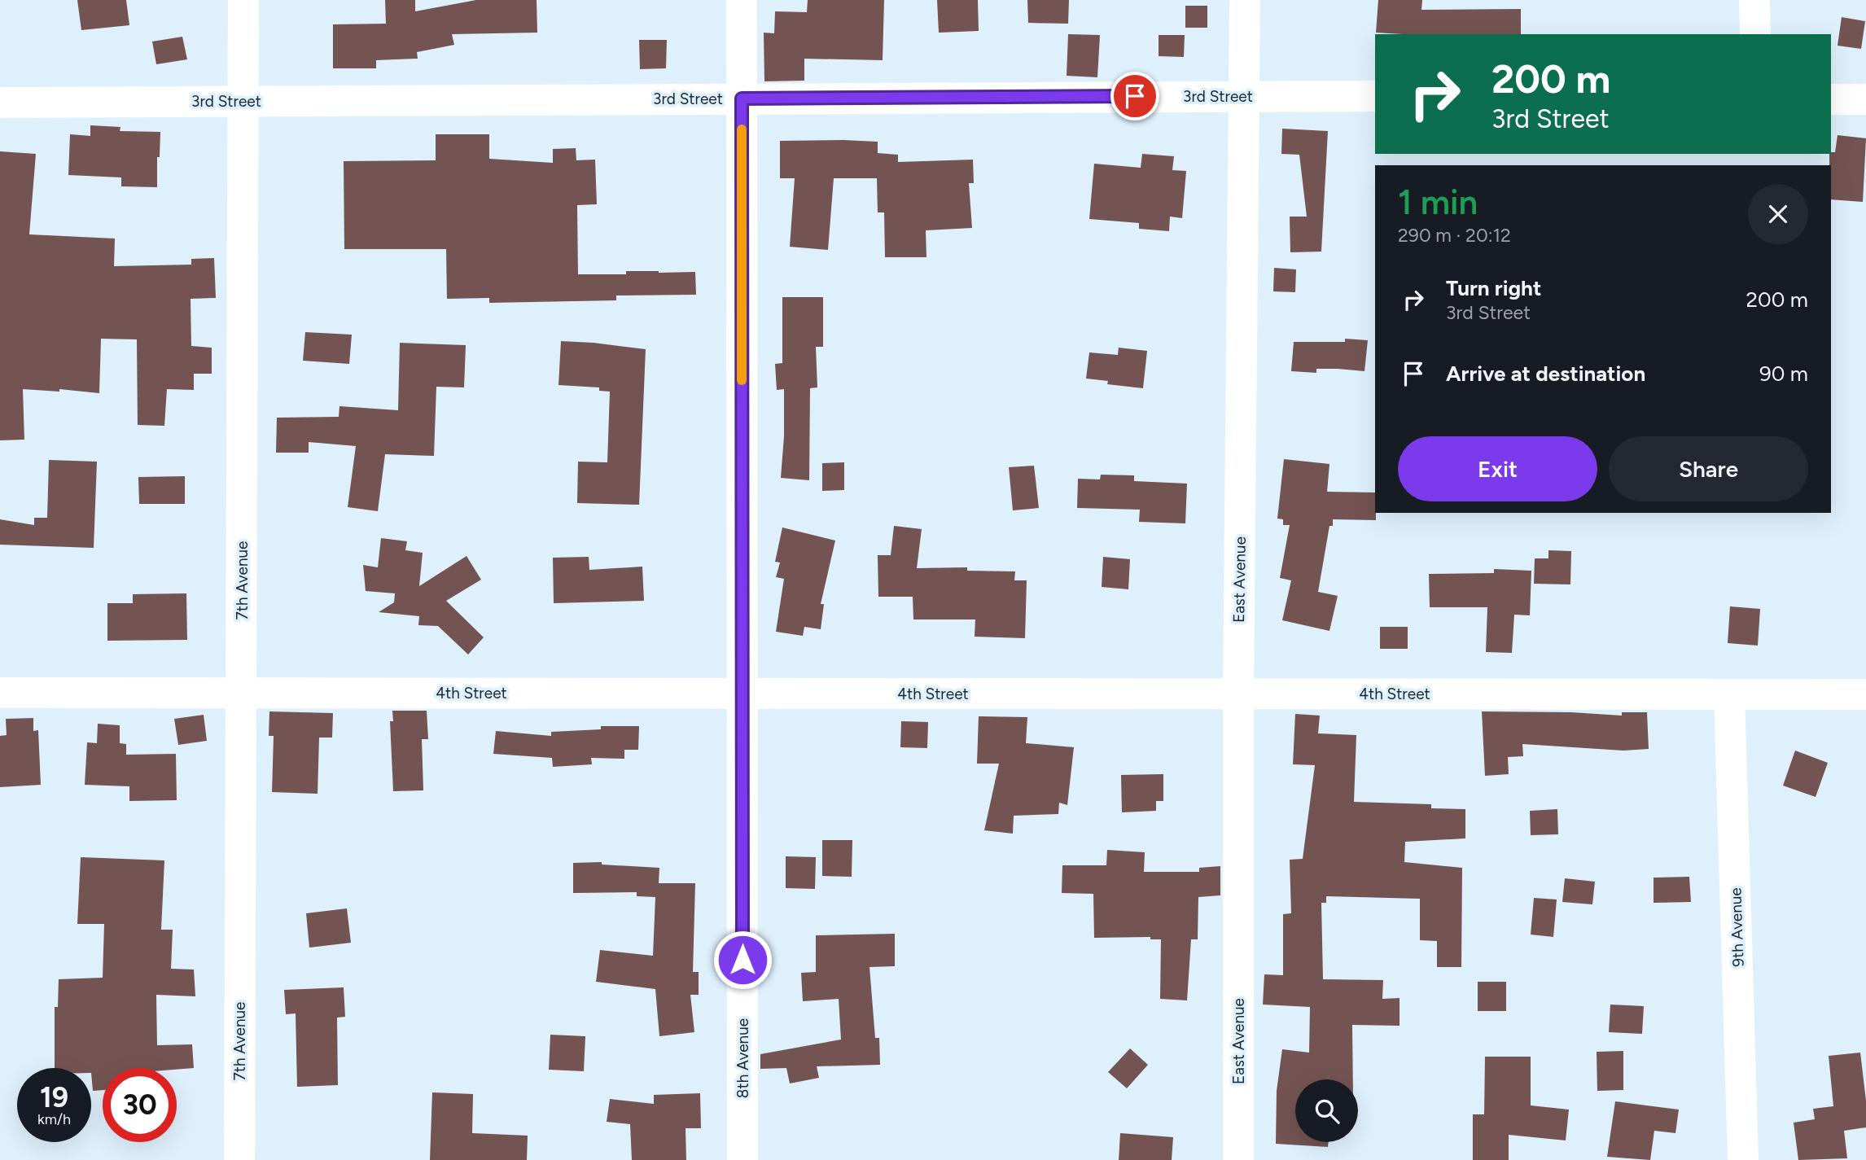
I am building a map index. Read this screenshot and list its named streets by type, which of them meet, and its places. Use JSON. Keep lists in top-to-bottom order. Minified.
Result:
{"streets":{"street":["3rd Street","East Avenue","7th Avenue","4th Street","9th Avenue","8th Avenue"]},"crossings":[["3rd Street","East Avenue"],["3rd Street","7th Avenue"],["3rd Street","8th Avenue"],["East Avenue","4th Street"],["7th Avenue","4th Street"],["4th Street","9th Avenue"],["4th Street","8th Avenue"]],"page":{"turn":["200 m","3rd Street"],"heading":["1 min","290 m · 20:12"],"list":[{"name":"Turn right","note":"3rd Street","value":"200 m"},{"name":"Arrive at destination","value":"90 m"}],"buttons":["Exit","Share"],"speed":"19 km/h","limit":"30"}}
